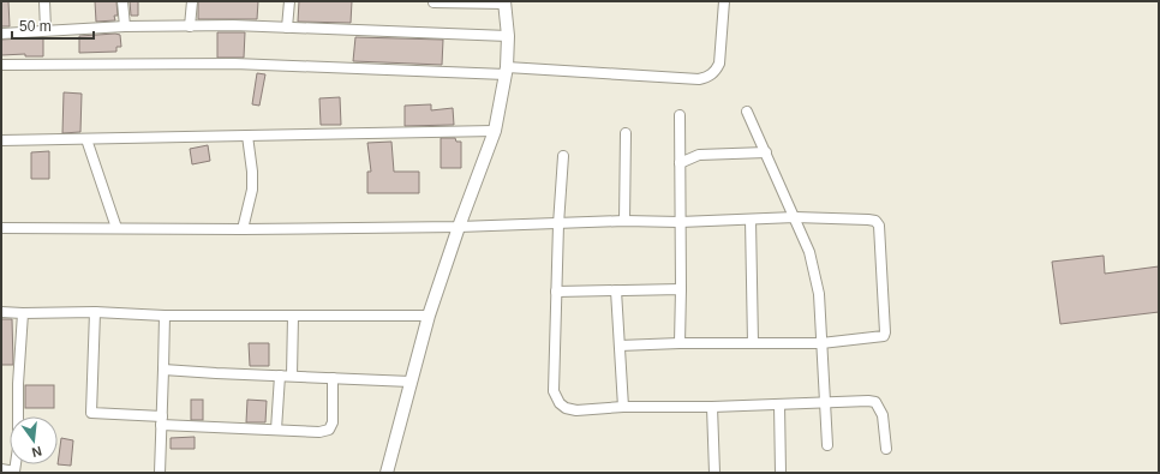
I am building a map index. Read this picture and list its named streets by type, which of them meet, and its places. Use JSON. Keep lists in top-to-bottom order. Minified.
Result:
{"scale_bar":"50 m","north":"bottom"}
